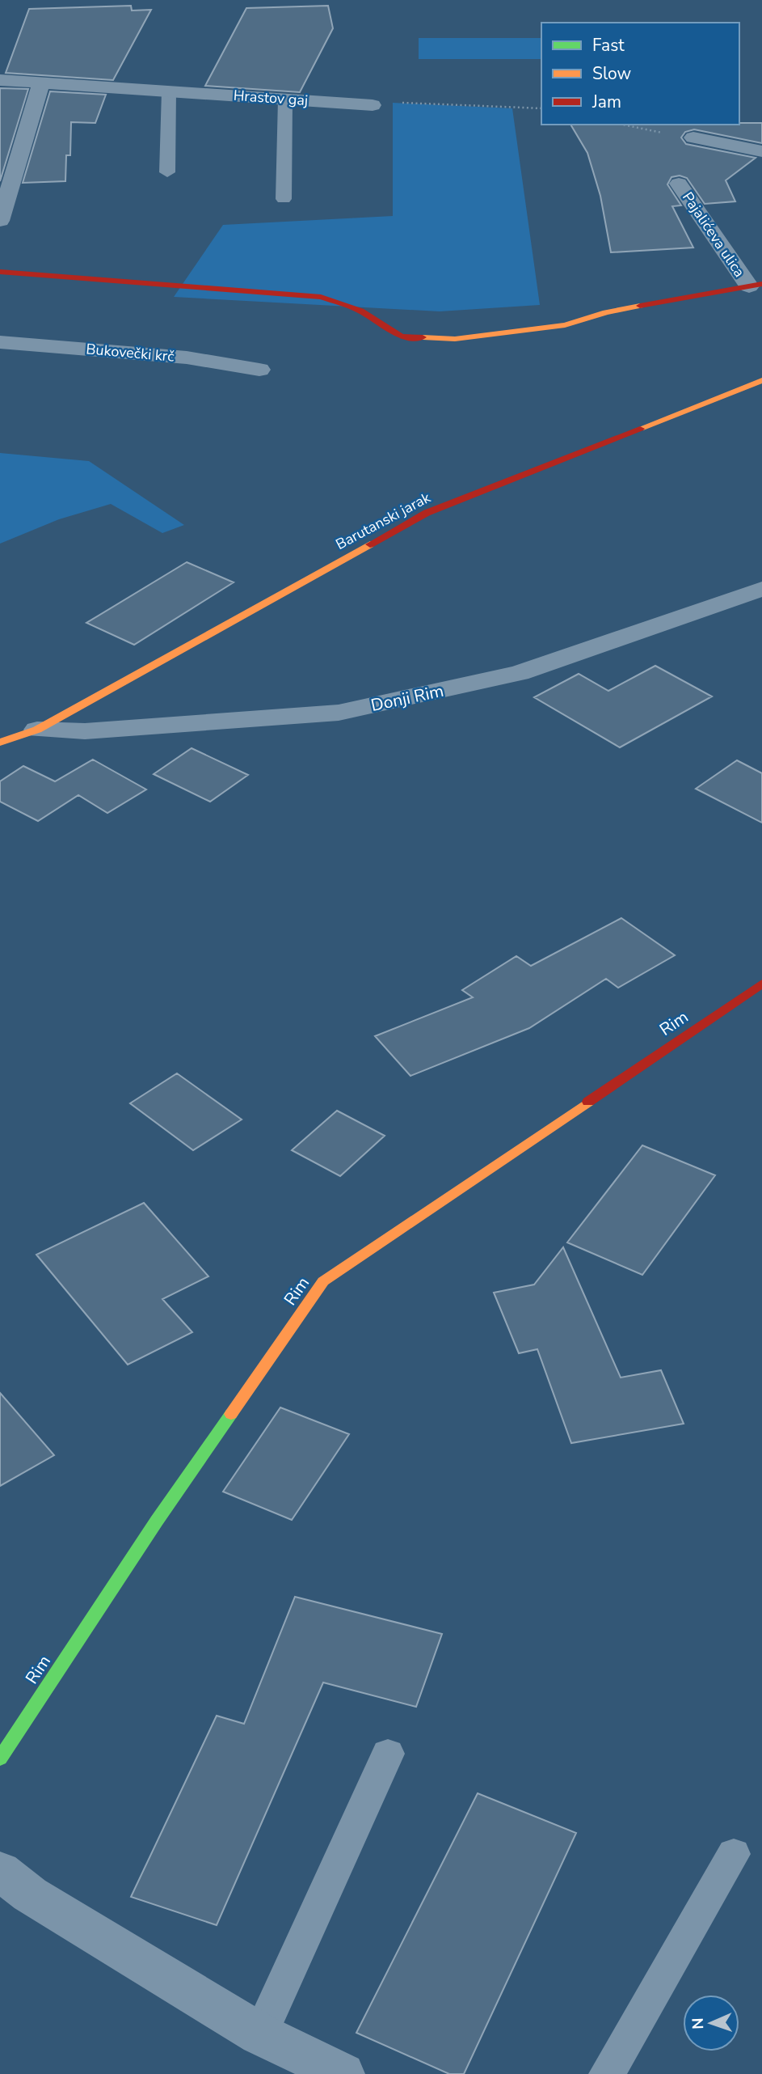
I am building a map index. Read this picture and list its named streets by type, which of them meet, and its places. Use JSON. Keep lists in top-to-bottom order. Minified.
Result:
{"streets":{"street":["Hrastov gaj","Pajalićeva ulica","Bukovečki krč","Barutanski jarak","Donji Rim","Rim"]},"crossings":[["Barutanski jarak","Donji Rim"]],"legend":["Fast","Slow","Jam"],"north":"left"}
